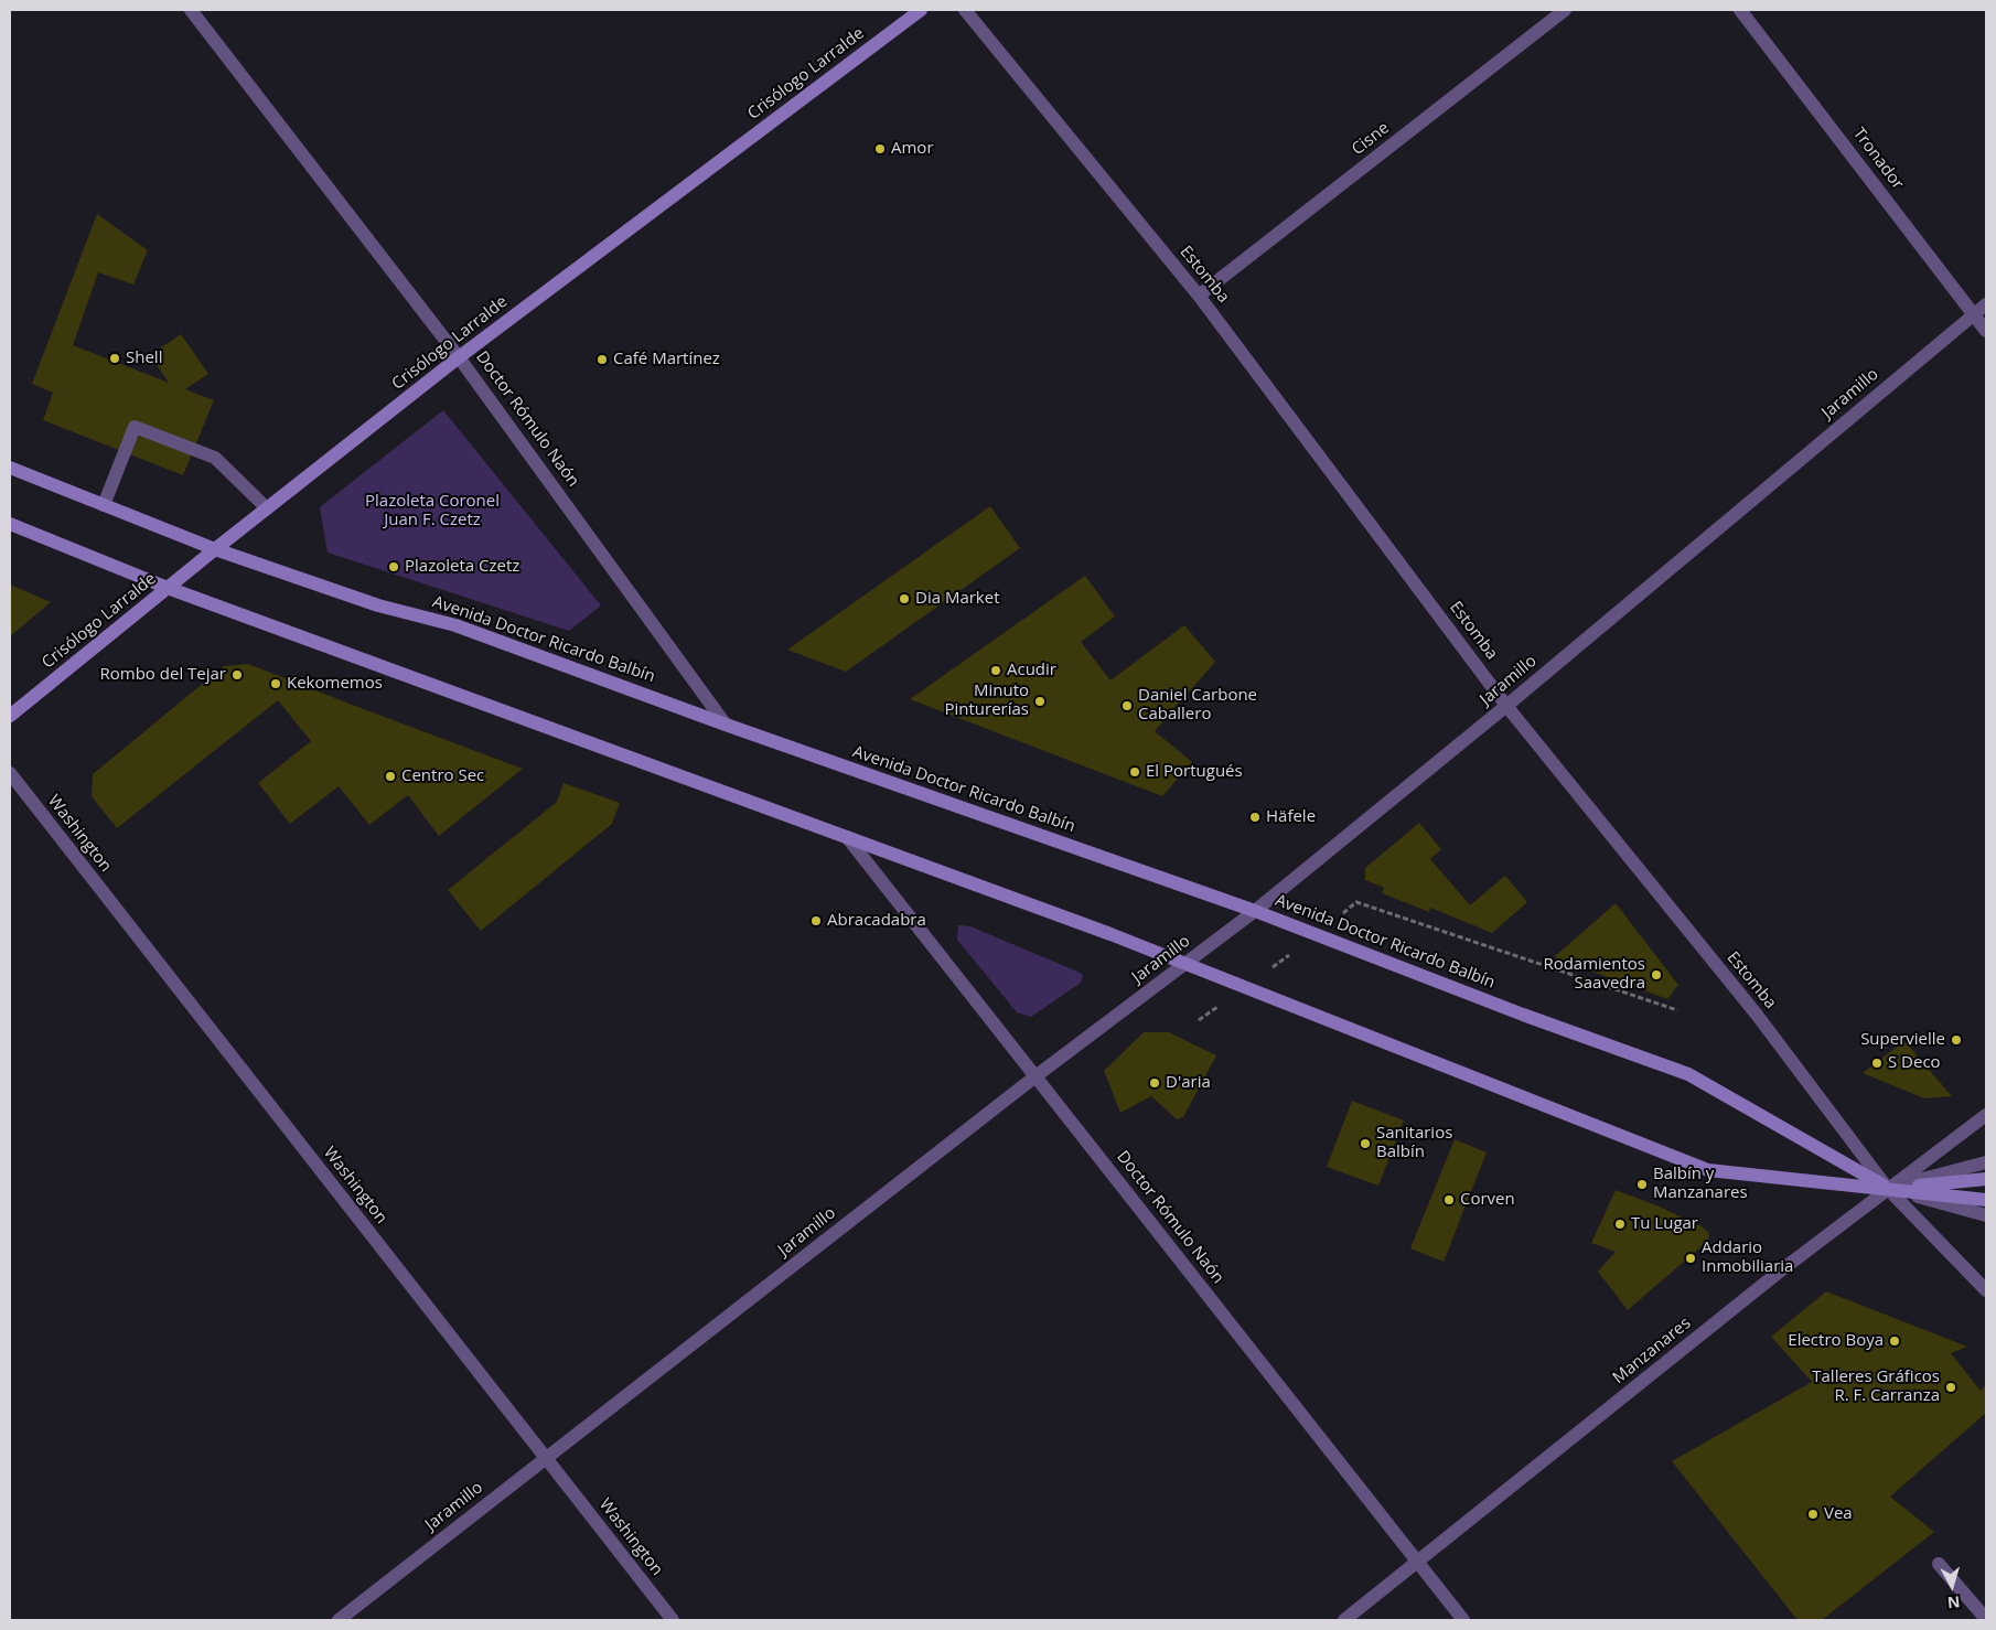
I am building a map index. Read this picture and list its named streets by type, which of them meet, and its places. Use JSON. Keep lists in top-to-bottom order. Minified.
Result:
{"streets":{"main road":["Crisólogo Larralde","Avenida Doctor Ricardo Balbín"],"street":["Cisne","Tronador","Estomba","Jaramillo","Doctor Rómulo Naón","Washington","Manzanares"]},"crossings":[["Crisólogo Larralde","Doctor Rómulo Naón"],["Crisólogo Larralde","Avenida Doctor Ricardo Balbín"],["Cisne","Estomba"],["Tronador","Jaramillo"],["Estomba","Jaramillo"],["Estomba","Avenida Doctor Ricardo Balbín"],["Estomba","Manzanares"],["Jaramillo","Doctor Rómulo Naón"],["Jaramillo","Avenida Doctor Ricardo Balbín"],["Jaramillo","Washington"],["Doctor Rómulo Naón","Avenida Doctor Ricardo Balbín"],["Doctor Rómulo Naón","Manzanares"],["Avenida Doctor Ricardo Balbín","Manzanares"]],"parks":["Plazoleta Coronel Juan F. Czetz"],"places":["Amor","Shell","Café Martínez","Plazoleta Czetz","Dia Market","Acudir","Rombo del Tejar","Kekomemos","Minuto Pinturerías","Daniel Carbone Caballero","El Portugués","Centro Sec","Häfele","Abracadabra","Rodamientos Saavedra","Supervielle","S Deco","D'aria","Sanitarios Balbín","Balbín y Manzanares","Corven","Tu Lugar","Addario Inmobiliaria","Electro Boya","Talleres Gráficos R. F. Carranza","Vea"],"north":"bottom"}
